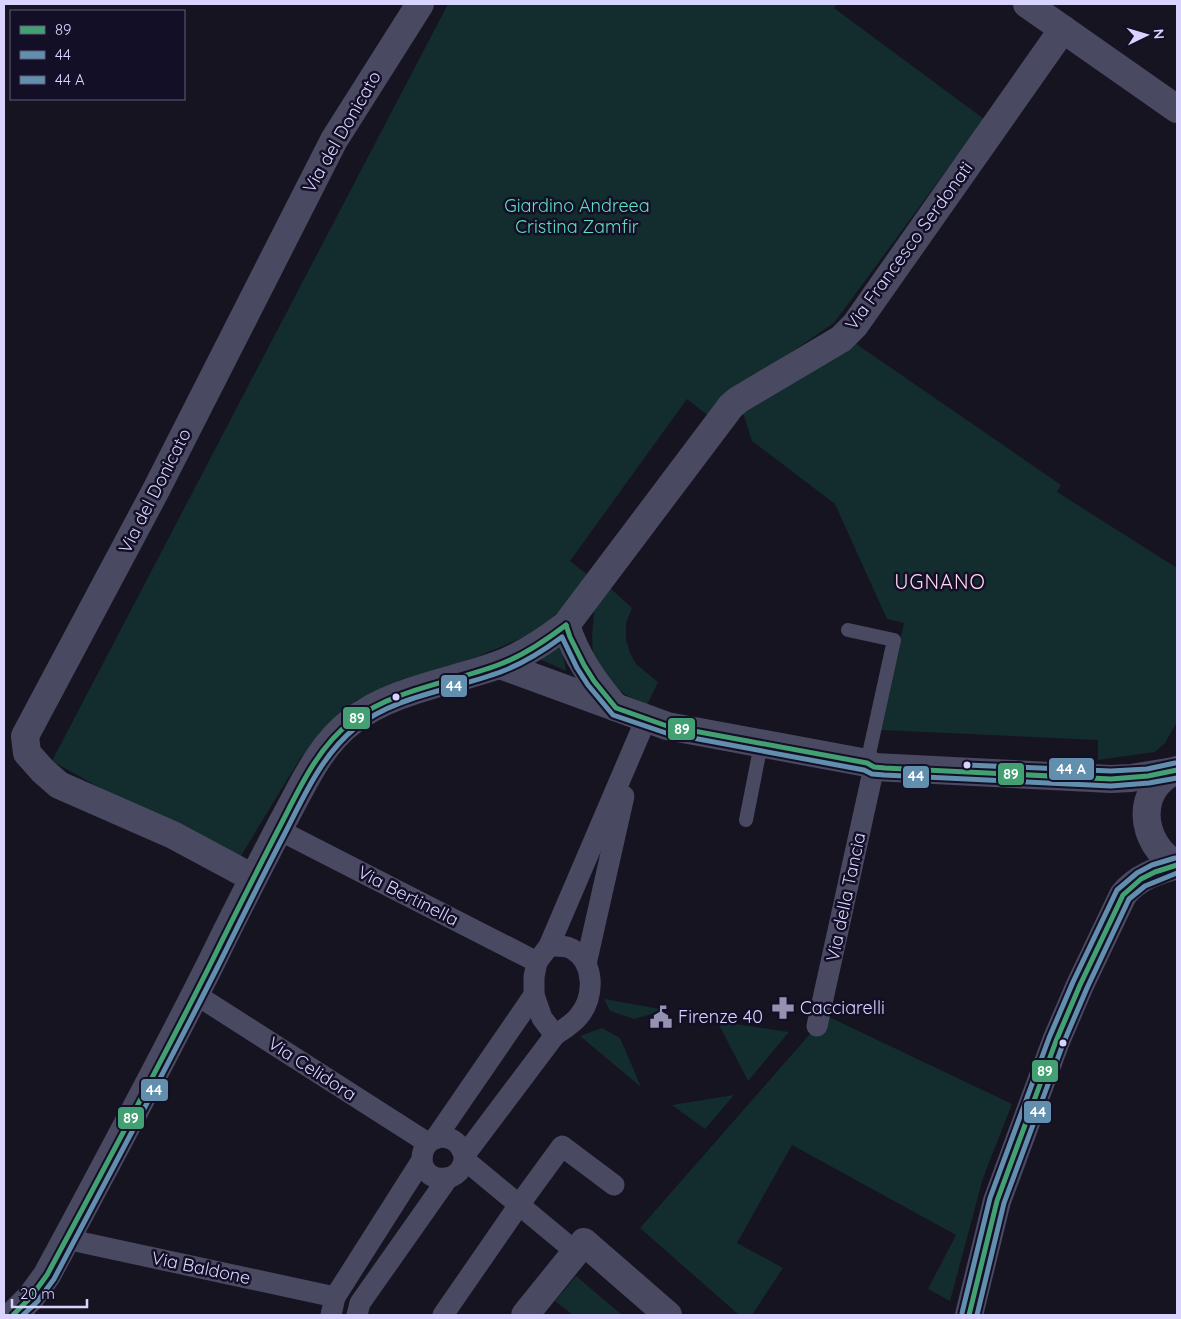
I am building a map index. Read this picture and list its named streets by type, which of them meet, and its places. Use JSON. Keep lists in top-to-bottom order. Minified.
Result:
{"streets":{"street":["Via del Donicato","Via Francesco Serdonati","Via Bertinella","Via della Tancia","Via Celidora","Via Baldone"]},"crossings":[["Via del Donicato","Via Francesco Serdonati"],["Via Francesco Serdonati","Via Bertinella"],["Via Francesco Serdonati","Via Celidora"],["Via Francesco Serdonati","Via Baldone"]],"districts":["UGNANO"],"parks":["Giardino Andreea Cristina Zamfir"],"places":{"pharmacy":["Cacciarelli"],"public building":["Firenze 40"]},"lines":["transit line 89","transit line 44"],"legend":["89","44","44 A"],"scale_bar":"20 m","north":"right"}
